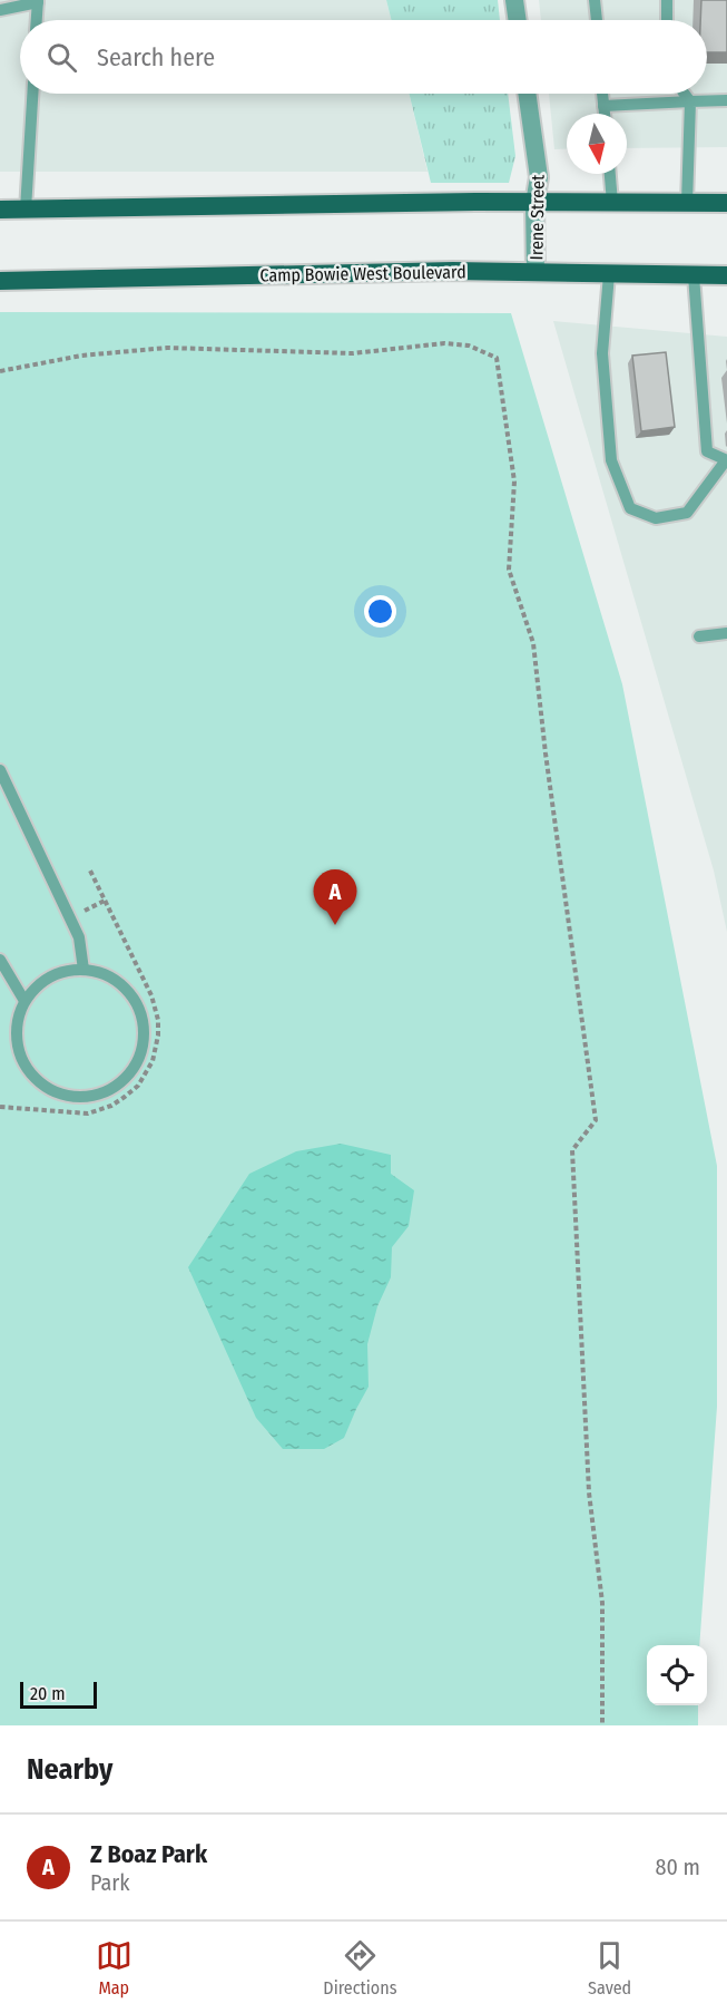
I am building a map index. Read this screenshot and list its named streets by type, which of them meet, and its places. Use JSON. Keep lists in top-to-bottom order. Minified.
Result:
{"streets":{"main road":["Camp Bowie West Boulevard"],"street":["Irene Street"]},"crossings":[["Irene Street","Camp Bowie West Boulevard"]],"scale_bar":"20 m","north":"bottom","page":{"search":"Search here","pins":"A","scale":"20 m","heading":"Nearby","list":[{"mark":"A","name":"Z Boaz Park","note":"Park","value":"80 m"}],"nav":["Map","Directions","Saved"]}}
